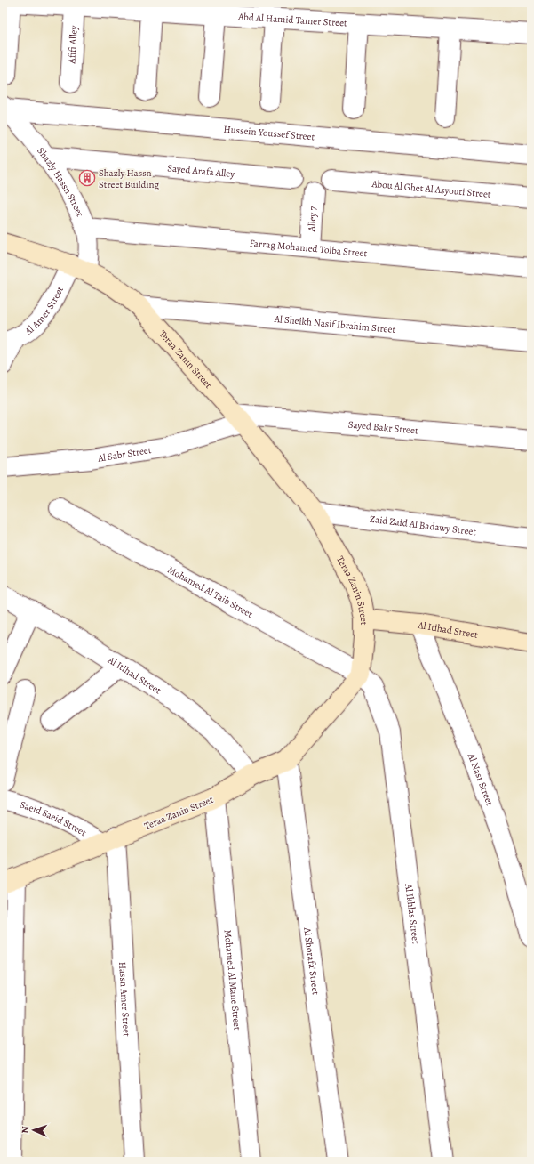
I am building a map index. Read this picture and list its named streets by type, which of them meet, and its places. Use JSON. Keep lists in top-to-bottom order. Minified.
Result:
{"streets":{"street":["Abd Al Hamid Tamer Street","Afifi Alley","Hussein Youssef Street","Sayed Arafa Alley","Shazly Hassn Street","Abou Al Ghet Al Asyouti Street","Alley 7","Farrag Mohamed Tolba Street","Al Amer Street","Al Sheikh Nasif Ibrahim Street","Teraa Zanin Street","Sayed Bakr Street","Al Sabr Street","Zaid Zaid Al Badawy Street","Mohamed Al Taib Street","Al Itihad Street","Al Nasr Street","Saeid Saeid Street","Al Ikhlas Street","Al Shorafa' Street","Mohamed Al Mane Street","Hassn Amer Street"]},"crossings":[["Abd Al Hamid Tamer Street","Afifi Alley"],["Hussein Youssef Street","Shazly Hassn Street"],["Sayed Arafa Alley","Shazly Hassn Street"],["Shazly Hassn Street","Farrag Mohamed Tolba Street"],["Shazly Hassn Street","Al Amer Street"],["Shazly Hassn Street","Teraa Zanin Street"],["Alley 7","Farrag Mohamed Tolba Street"],["Al Amer Street","Teraa Zanin Street"],["Al Sheikh Nasif Ibrahim Street","Teraa Zanin Street"],["Teraa Zanin Street","Sayed Bakr Street"],["Teraa Zanin Street","Al Sabr Street"],["Teraa Zanin Street","Zaid Zaid Al Badawy Street"],["Teraa Zanin Street","Mohamed Al Taib Street"],["Teraa Zanin Street","Al Itihad Street"],["Teraa Zanin Street","Saeid Saeid Street"],["Teraa Zanin Street","Al Ikhlas Street"],["Teraa Zanin Street","Al Shorafa' Street"],["Teraa Zanin Street","Mohamed Al Mane Street"],["Teraa Zanin Street","Hassn Amer Street"],["Sayed Bakr Street","Al Sabr Street"],["Mohamed Al Taib Street","Al Ikhlas Street"],["Al Itihad Street","Al Nasr Street"],["Saeid Saeid Street","Hassn Amer Street"]],"places":{"building":["Shazly Hassn Street Building"]},"north":"left"}
